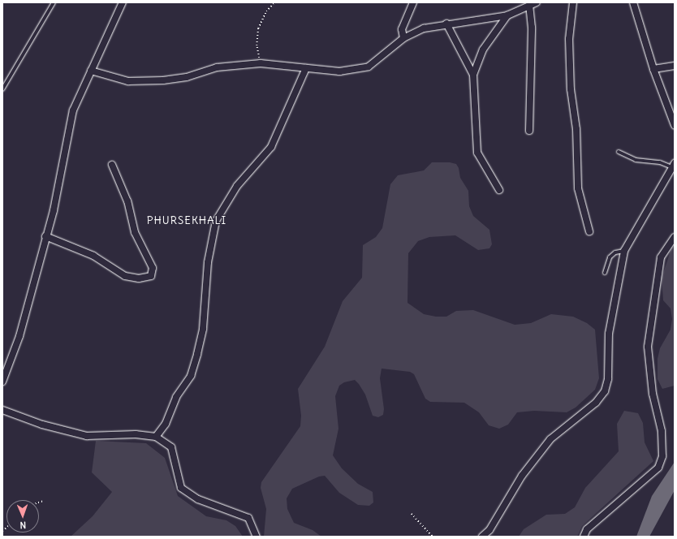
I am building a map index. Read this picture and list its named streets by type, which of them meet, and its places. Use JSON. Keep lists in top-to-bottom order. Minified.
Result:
{"districts":["PHURSEKHALI"],"north":"bottom"}
